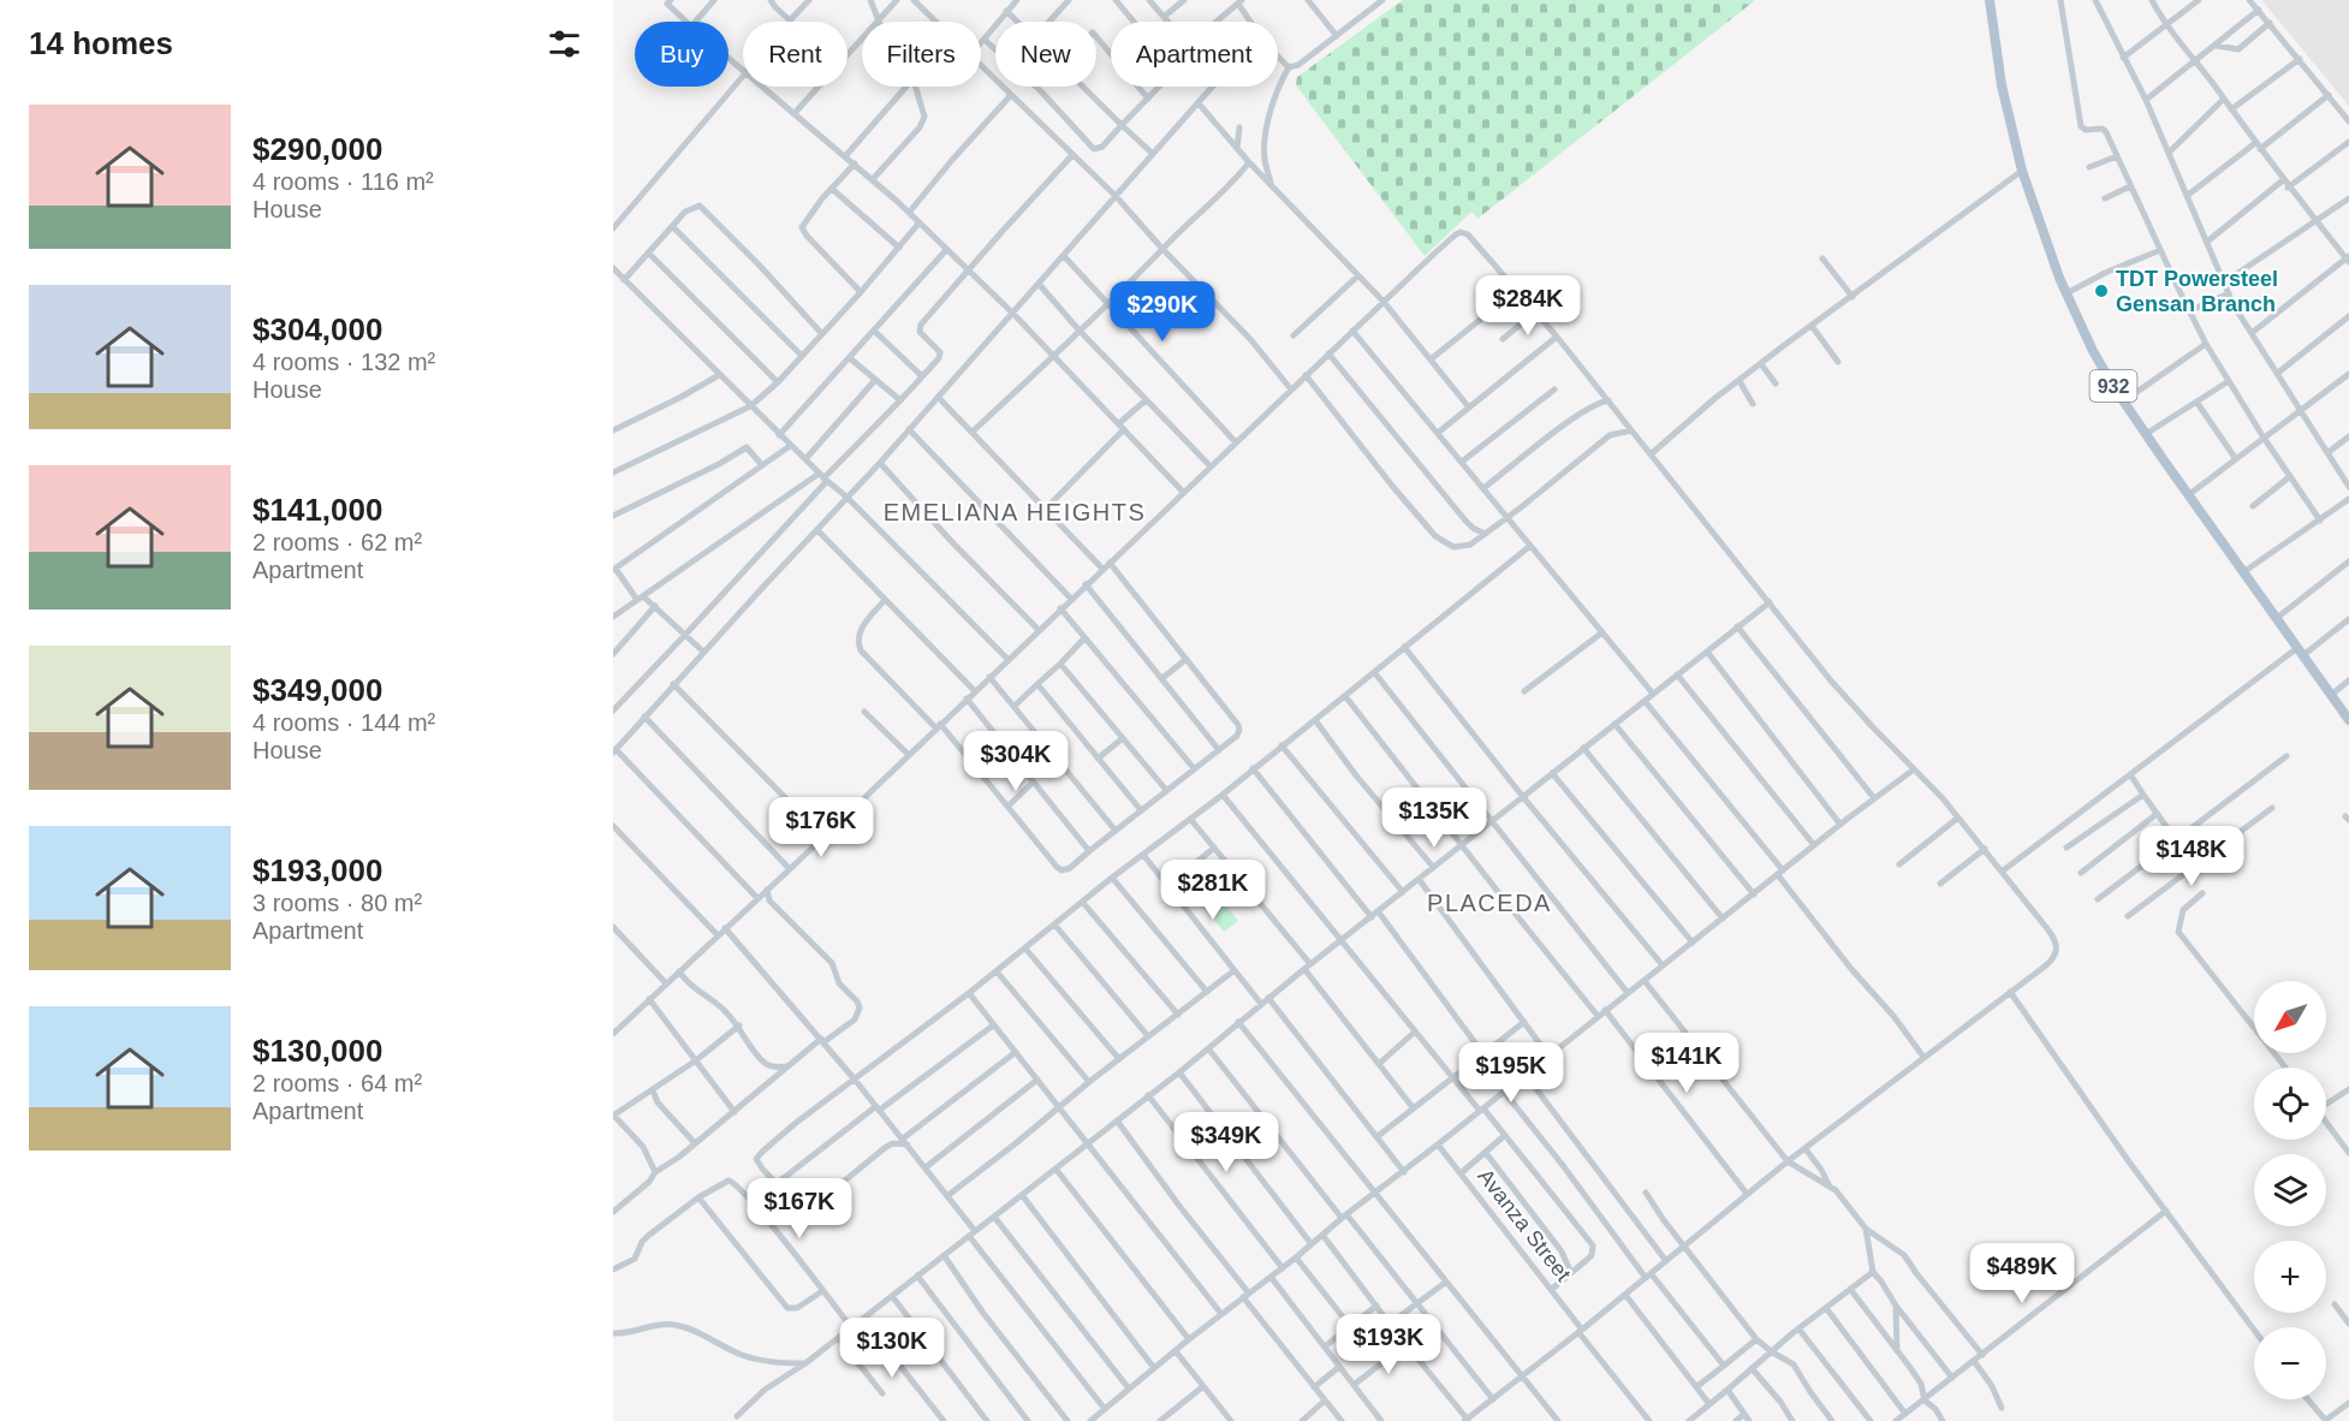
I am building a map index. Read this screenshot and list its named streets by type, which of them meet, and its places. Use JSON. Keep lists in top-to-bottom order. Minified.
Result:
{"streets":{"main road":["932"],"street":["Avanza Street"]},"districts":["EMELIANA HEIGHTS","PLACEDA"],"places":["TDT Powersteel Gensan Branch"],"north":"bottom left","page":{"heading":"14 homes","chip":["Buy","Rent","Filters","New","Apartment"],"list":[{"name":"$290,000","note":"4 rooms · 116 m² · House"},{"name":"$304,000","note":"4 rooms · 132 m² · House"},{"name":"$141,000","note":"2 rooms · 62 m² · Apartment"},{"name":"$349,000","note":"4 rooms · 144 m² · House"},{"name":"$193,000","note":"3 rooms · 80 m² · Apartment"},{"name":"$130,000","note":"2 rooms · 64 m² · Apartment"}],"price":["$284K","$290K","$304K","$135K","$176K","$148K","$281K","$141K","$195K","$349K","$167K","$489K","$193K","$130K"],"map_buttons":["+","−"]}}
